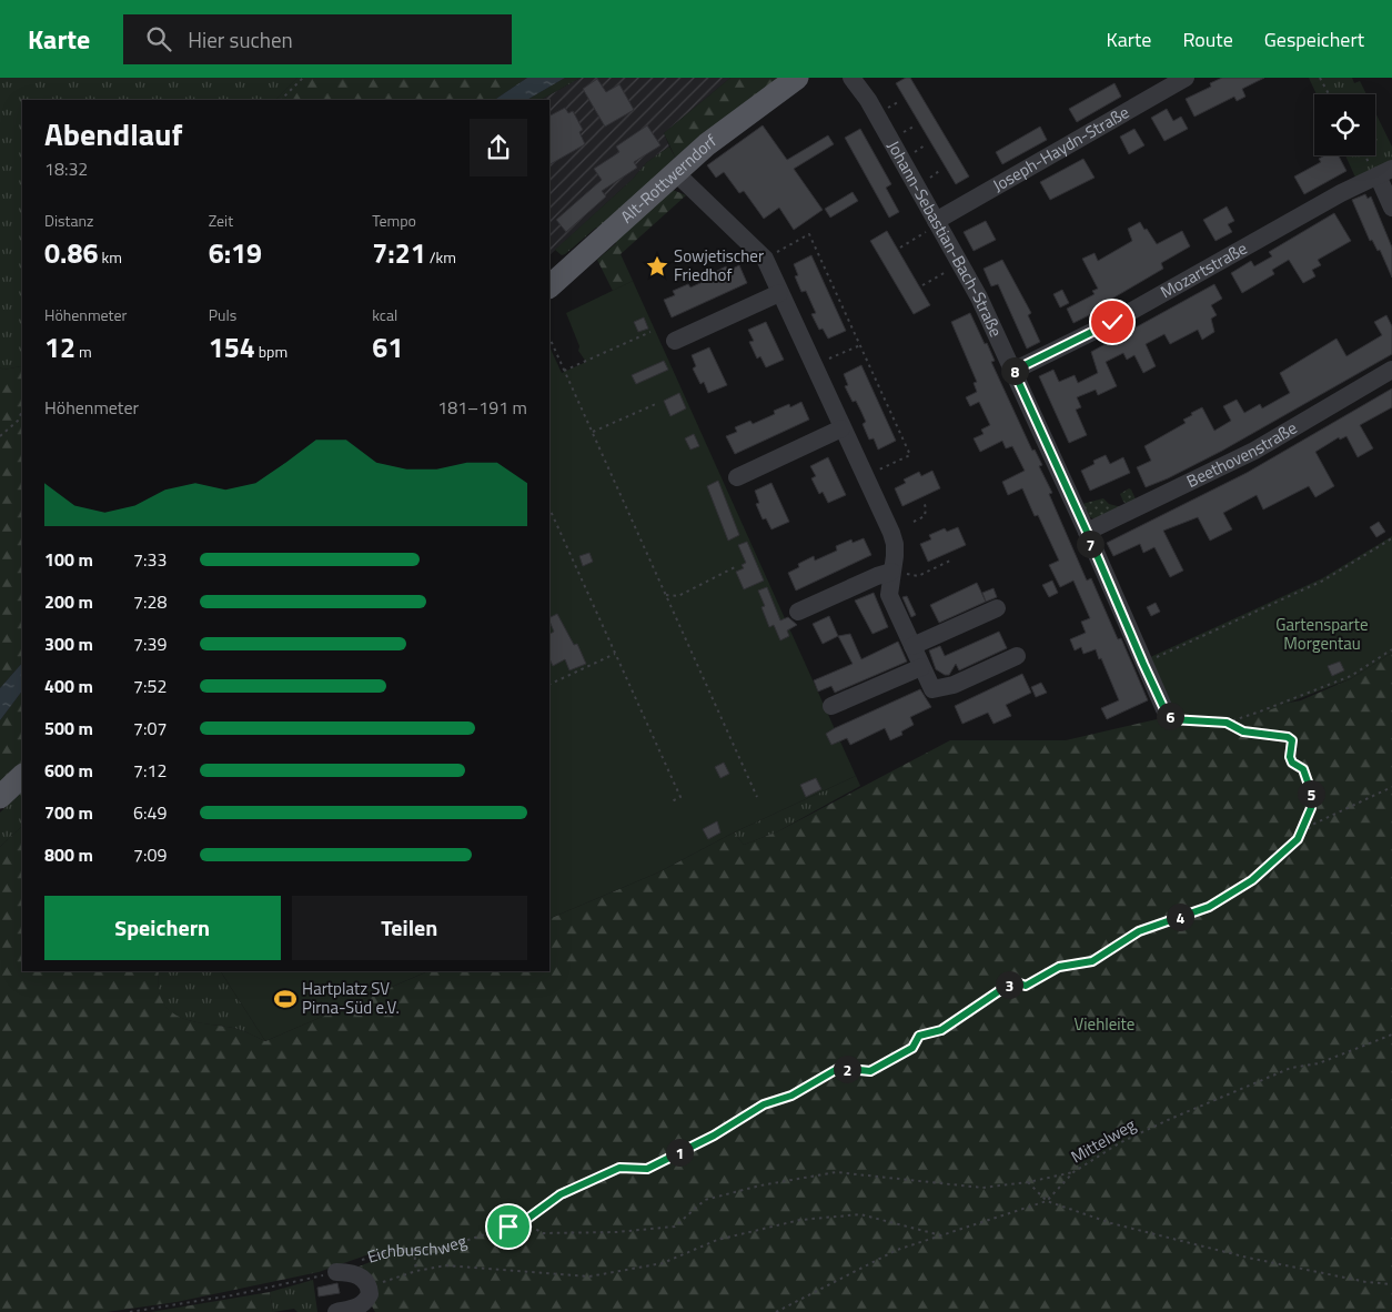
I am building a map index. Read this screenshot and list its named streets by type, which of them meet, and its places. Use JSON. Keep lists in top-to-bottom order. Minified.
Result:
{"streets":{"main road":["Alt-Rottwerndorf"],"street":["Joseph-Haydn-Straße","Johann-Sebastian-Bach-Straße","Mozartstraße","Beethovenstraße","Eichbuschweg"],"path":["Mittelweg"]},"crossings":[["Joseph-Haydn-Straße","Johann-Sebastian-Bach-Straße"],["Johann-Sebastian-Bach-Straße","Mozartstraße"],["Johann-Sebastian-Bach-Straße","Beethovenstraße"]],"parks":["Gartensparte Morgentau","Viehleite"],"places":{"place":["Sowjetischer Friedhof"],"sports":["Hartplatz SV Pirna-Süd e.V."]},"page":{"header":"Karte","search":"Hier suchen","nav":["Karte","Route","Gespeichert"],"heading":["Abendlauf","18:32"],"stats":[["Distanz","0.86 km"],["Zeit","6:19"],["Tempo","7:21 /km"],["Höhenmeter","12 m"],["Puls","154 bpm"],["kcal","61"]],"pins":["8","7","6","5","4","3","2","1"],"chart":["Höhenmeter","181–191 m"],"list":[{"name":"100 m","note":"7:33"},{"name":"200 m","note":"7:28"},{"name":"300 m","note":"7:39"},{"name":"400 m","note":"7:52"},{"name":"500 m","note":"7:07"},{"name":"600 m","note":"7:12"},{"name":"700 m","note":"6:49"},{"name":"800 m","note":"7:09"}],"buttons":["Speichern","Teilen"]}}
